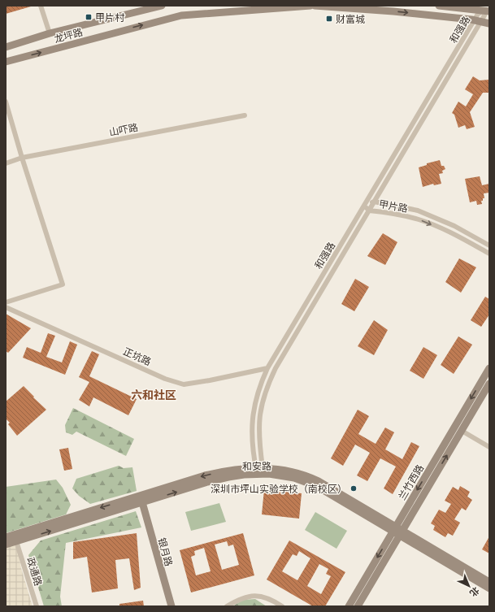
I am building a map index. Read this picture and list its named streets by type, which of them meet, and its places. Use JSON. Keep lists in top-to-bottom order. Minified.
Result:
{"streets":{"street":["和强路","龙坪路","山吓路","甲片路","正坑路","和安路","兰竹西路","银月路","政通路"]},"crossings":[["和强路","甲片路"],["和强路","正坑路"],["和强路","和安路"],["和安路","兰竹西路"],["和安路","银月路"],["和安路","政通路"]],"districts":["六和社区"],"places":{"transit":["甲片村","财富城"],"other":["深圳市坪山实验学校（南校区）"]},"north":"bottom right"}
